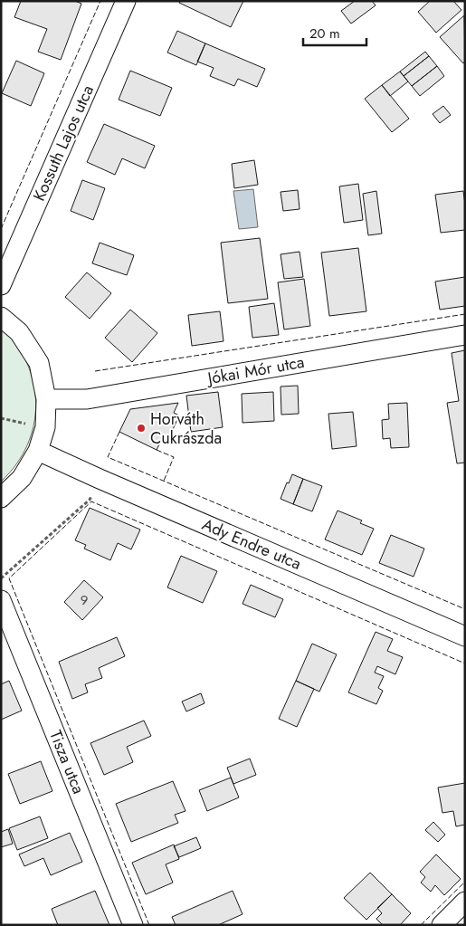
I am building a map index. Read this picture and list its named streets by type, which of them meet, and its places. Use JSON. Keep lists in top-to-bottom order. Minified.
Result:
{"streets":{"street":["Kossuth Lajos utca","Jókai Mór utca","Ady Endre utca","Tisza utca"]},"places":["Horváth Cukrászda"],"house_numbers":["9"],"scale_bar":"20 m"}
